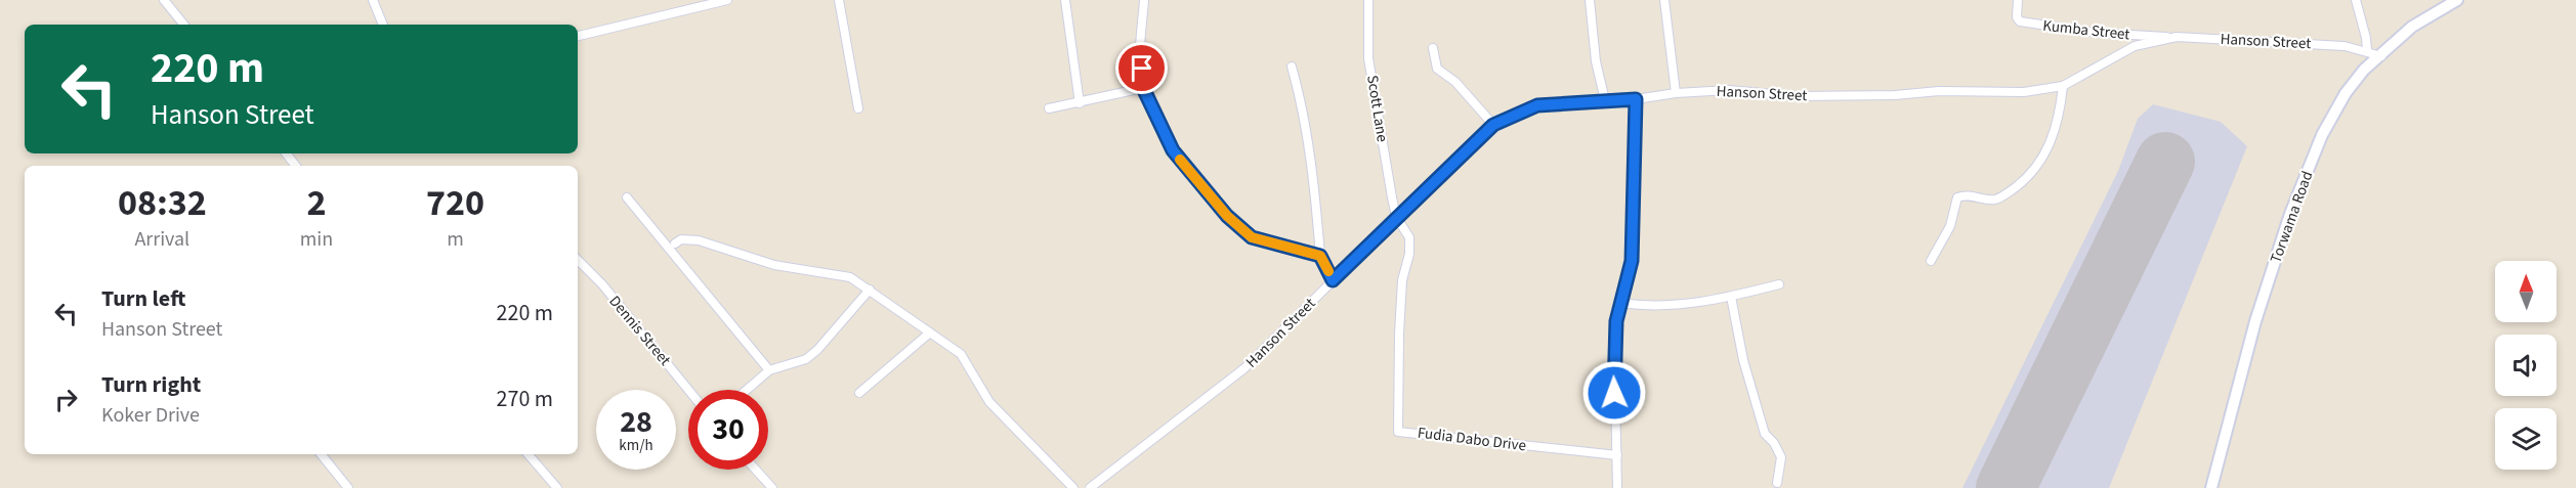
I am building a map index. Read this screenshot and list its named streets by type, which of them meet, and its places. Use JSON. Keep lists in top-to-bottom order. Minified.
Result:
{"streets":{"main road":["Torwama Road"],"street":["Kumba Street","Hanson Street","Scott Lane","Dennis Street","Fudia Dabo Drive"]},"crossings":[["Kumba Street","Hanson Street"],["Hanson Street","Scott Lane"],["Hanson Street","Torwama Road"],["Hanson Street","Fudia Dabo Drive"],["Scott Lane","Fudia Dabo Drive"]],"north":"top","page":{"turn":["220 m","Hanson Street"],"eta":["08:32","Arrival","2","min","720","m"],"list":[{"name":"Turn left","note":"Hanson Street","value":"220 m"},{"name":"Turn right","note":"Koker Drive","value":"270 m"}],"speed":"28 km/h","limit":"30"}}
